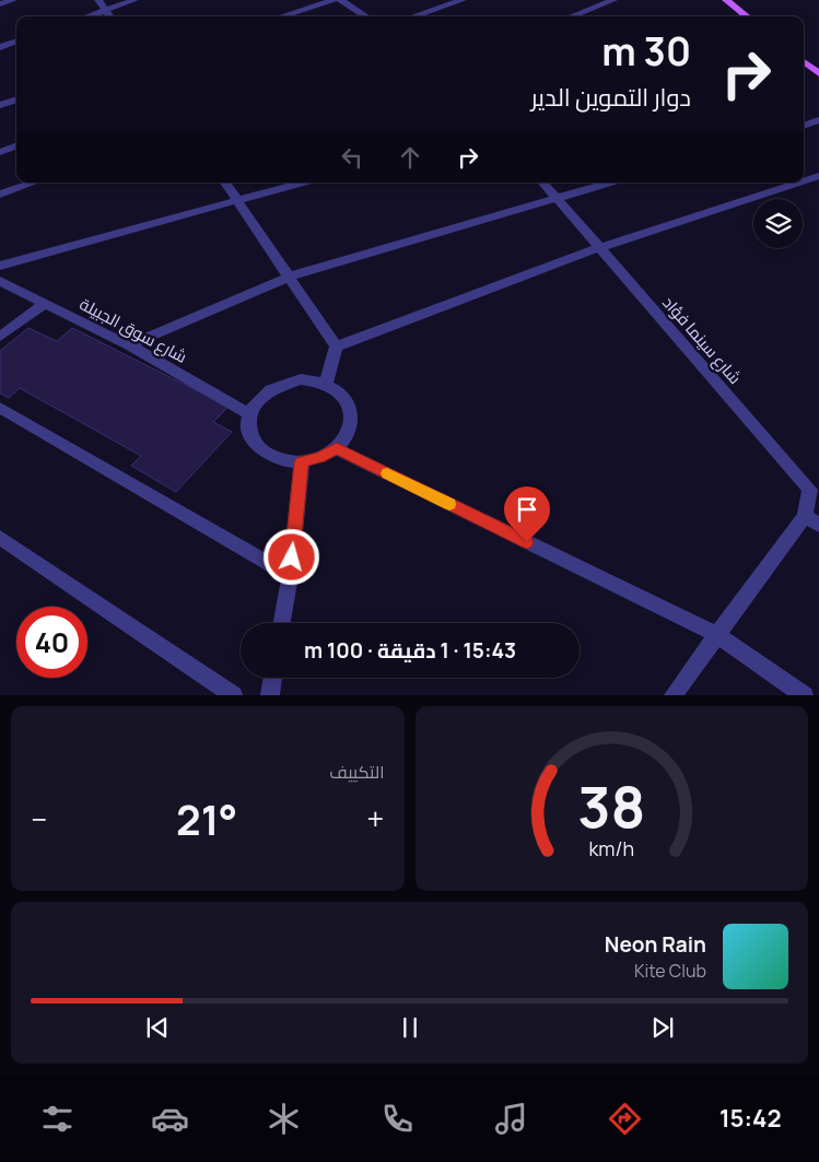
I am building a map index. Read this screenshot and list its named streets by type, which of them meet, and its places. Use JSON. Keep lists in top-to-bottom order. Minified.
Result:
{"streets":{"street":["شارع سوق الجبيلة","شارع سينما فؤاد"]},"page":{"turn":["30 m","دوار التموين الدير"],"limit":"40","trip":"15:43 · 1 دقيقة · 100 m","tile":"التكييف","heat":["−","21°","+"],"song":["Neon Rain","Kite Club"],"tabs":"15:42","gauge":["38","km/h"]}}
